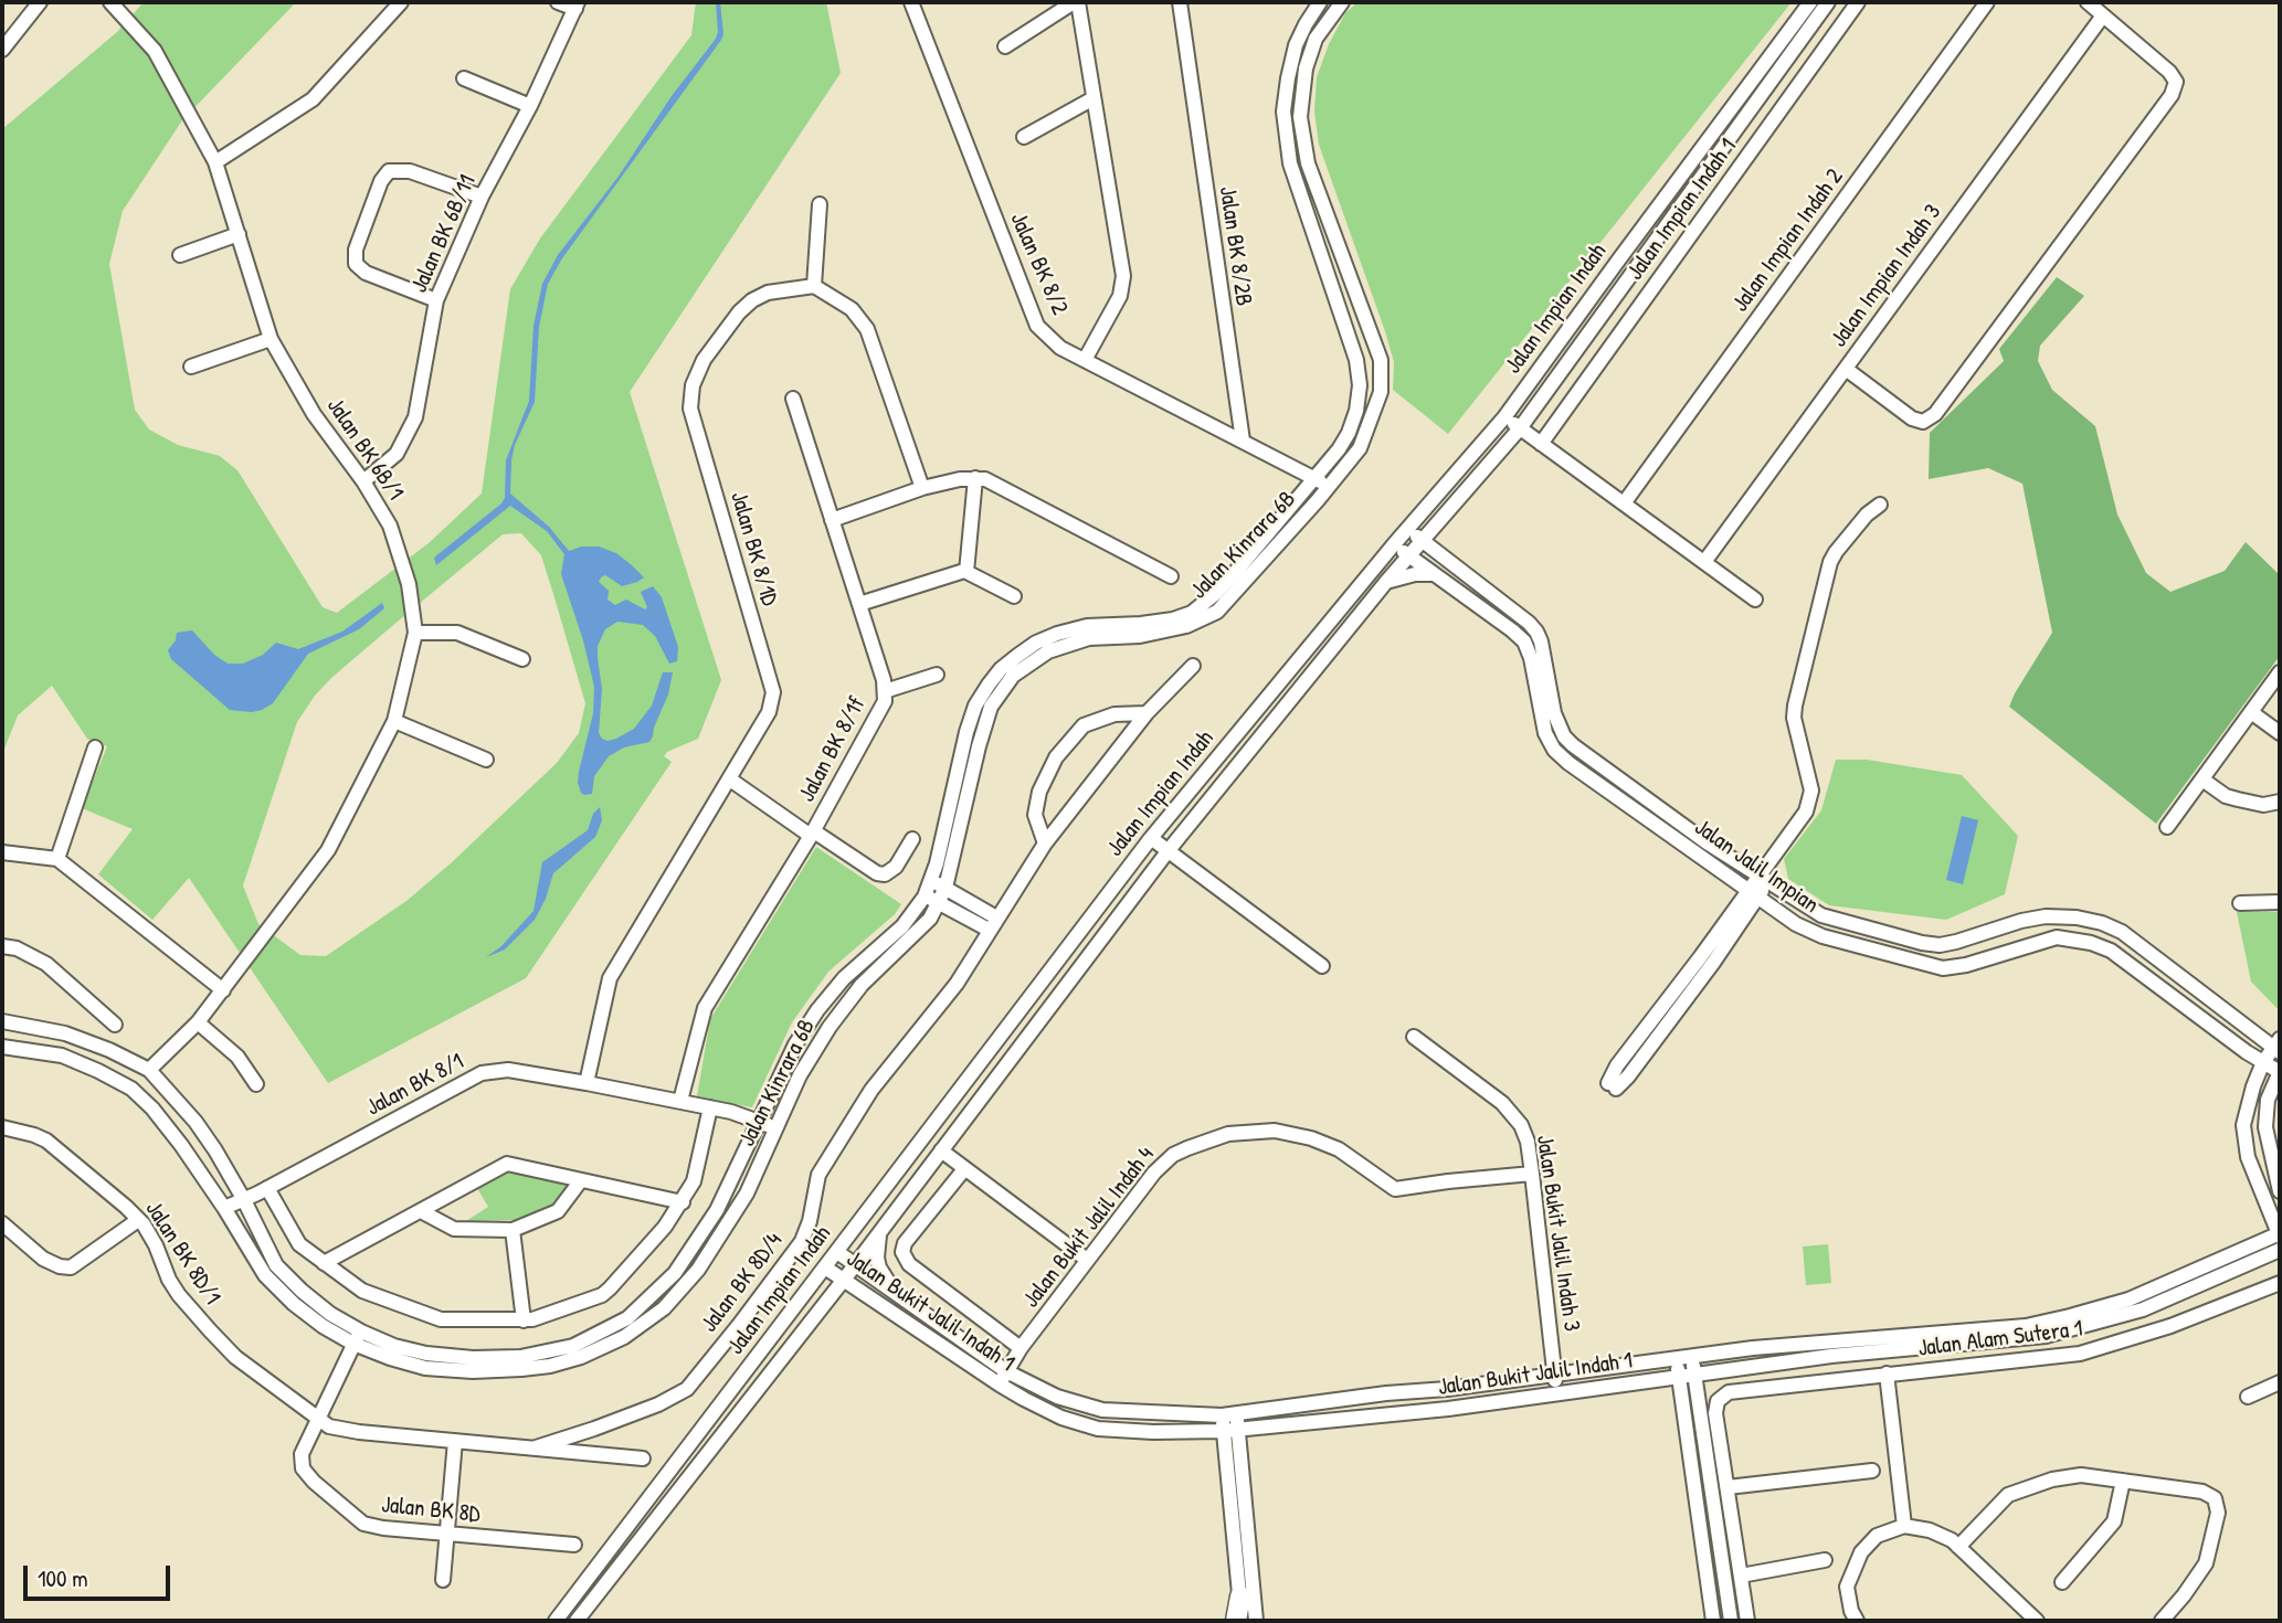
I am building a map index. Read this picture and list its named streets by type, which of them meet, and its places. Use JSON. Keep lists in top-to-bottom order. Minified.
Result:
{"streets":{"street":["Jalan Impian Indah 1","Jalan BK 6B/11","Jalan Impian Indah 2","Jalan BK 8/2B","Jalan BK 8/2","Jalan Impian Indah 3","Jalan Impian Indah","Jalan BK 6B/1","Jalan Kinrara 6B","Jalan BK 8/1D","Jalan BK 8/1f","Jalan Jalil Impian","Jalan BK 8/1","Jalan Bukit Jalil Indah 4","Jalan Bukit Jalil Indah 3","Jalan BK 8D/1","Jalan BK 8D/4","Jalan Bukit Jalil Indah 1","Jalan Alam Sutera 1","Jalan BK 8D"]},"crossings":[["Jalan BK 6B/11","Jalan BK 6B/1"],["Jalan BK 8/2B","Jalan BK 8/2"],["Jalan Impian Indah","Jalan Jalil Impian"],["Jalan Impian Indah","Jalan Bukit Jalil Indah 1"],["Jalan BK 6B/1","Jalan Kinrara 6B"],["Jalan Kinrara 6B","Jalan BK 8/1"],["Jalan Kinrara 6B","Jalan BK 8D"],["Jalan BK 8/1D","Jalan BK 8/1"],["Jalan BK 8/1f","Jalan BK 8/1"],["Jalan Bukit Jalil Indah 4","Jalan Bukit Jalil Indah 3"],["Jalan Bukit Jalil Indah 4","Jalan Bukit Jalil Indah 1"],["Jalan Bukit Jalil Indah 3","Jalan Bukit Jalil Indah 1"],["Jalan BK 8D/1","Jalan BK 8D/4"],["Jalan BK 8D/1","Jalan BK 8D"]],"scale_bar":"100 m"}
